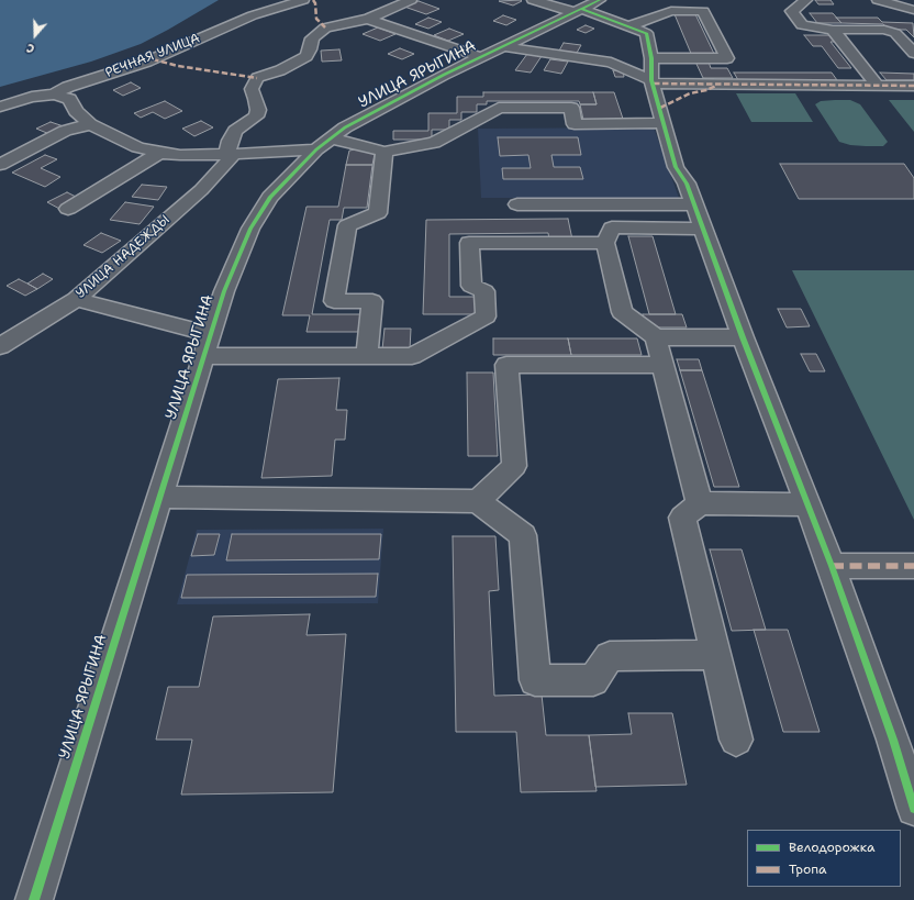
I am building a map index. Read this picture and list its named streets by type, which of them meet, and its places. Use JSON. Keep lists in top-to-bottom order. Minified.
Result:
{"streets":{"street":["РЕЧНАЯ УЛИЦА","УЛИЦА ЯРЫГИНА","УЛИЦА НАДЕЖДЫ"]},"legend":["Велодорожка","Тропа"],"north":"bottom"}
